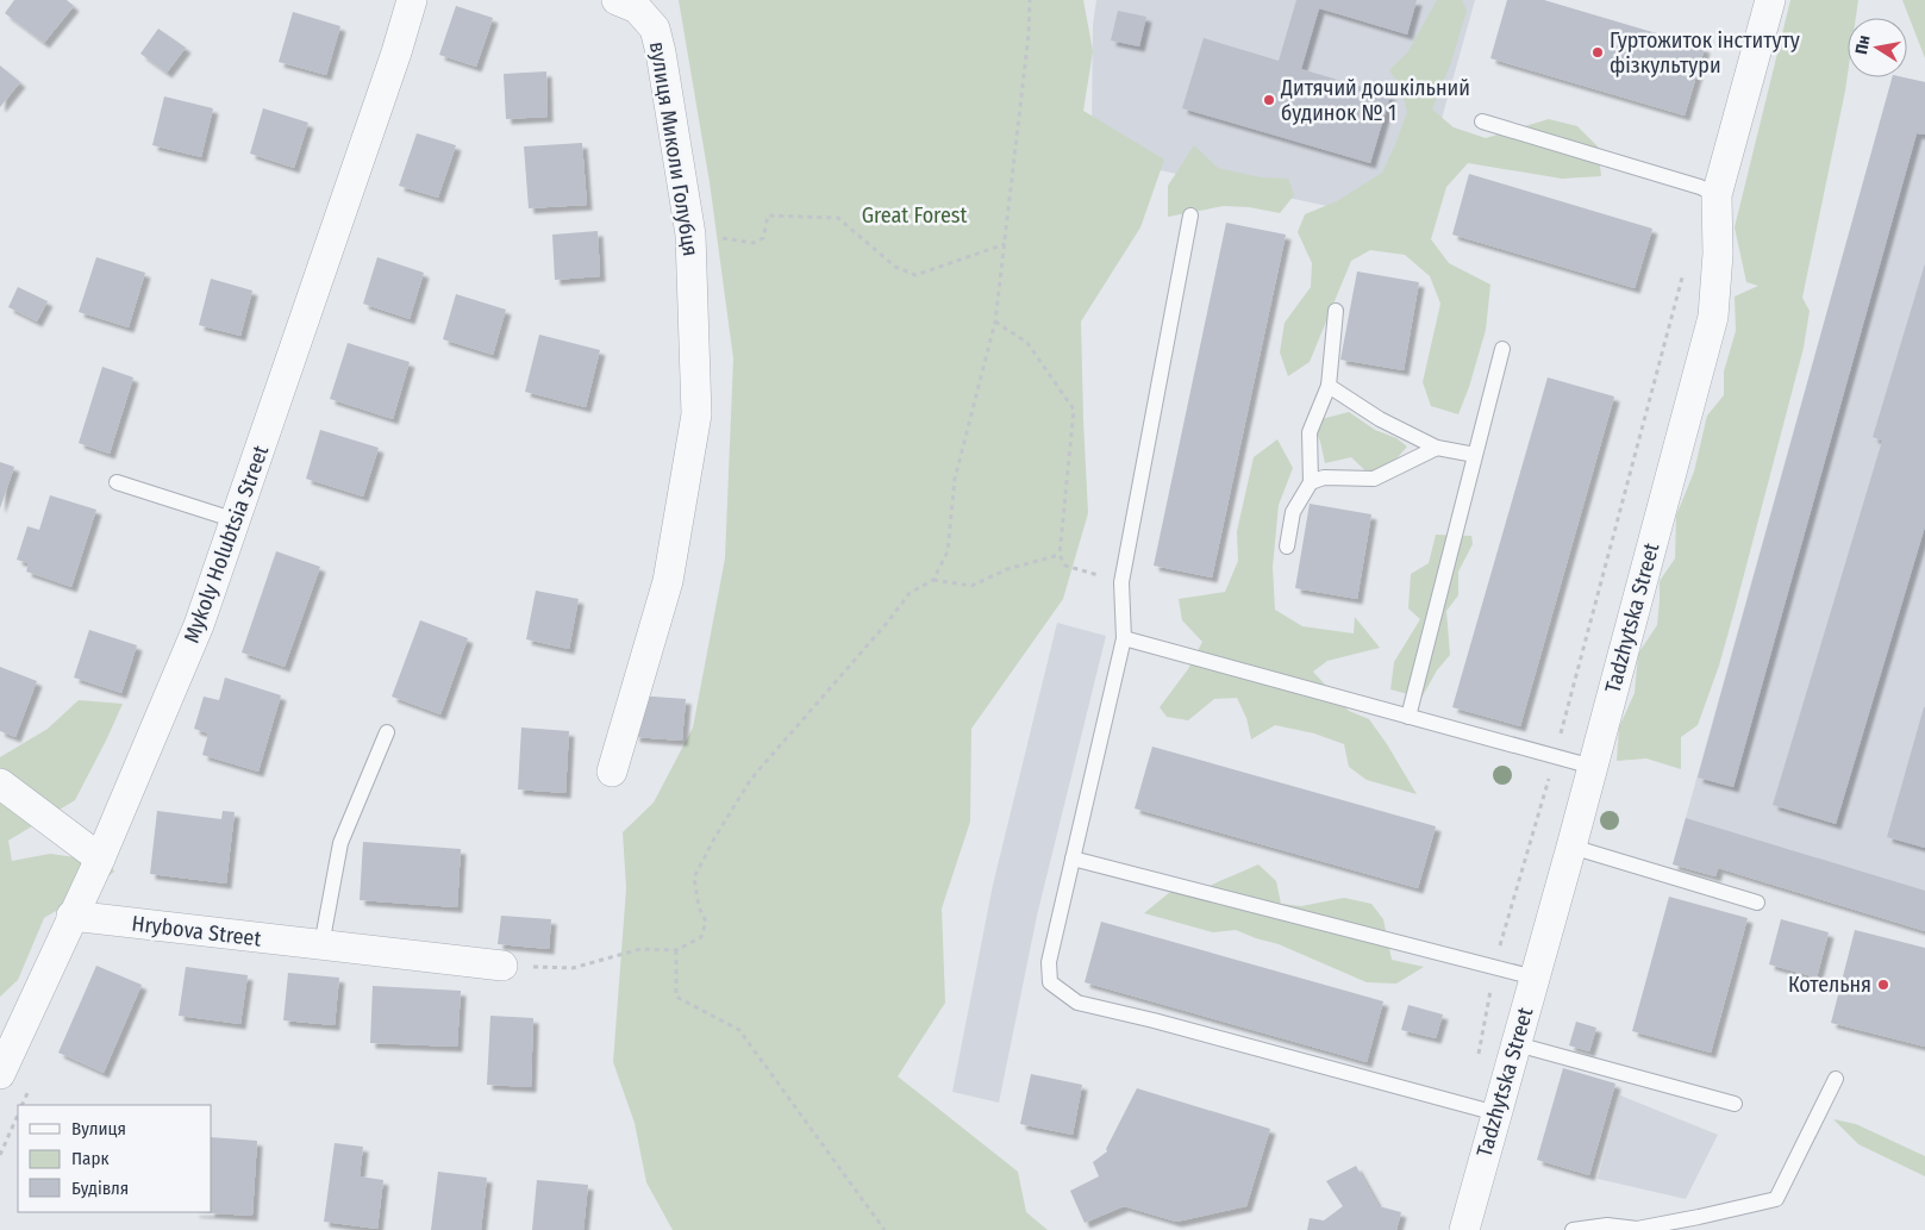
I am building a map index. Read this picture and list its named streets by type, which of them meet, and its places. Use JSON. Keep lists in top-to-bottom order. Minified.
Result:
{"streets":{"street":["вулиця Миколи Голубця","Mykoly Holubtsia Street","Tadzhytska Street","Hrybova Street"]},"crossings":[["Mykoly Holubtsia Street","Hrybova Street"]],"parks":["Great Forest"],"places":["Гуртожиток інституту фізкультури","Дитячий дошкільний будинок № 1","Котельня"],"legend":["Вулиця","Парк","Будівля"],"north":"left"}
